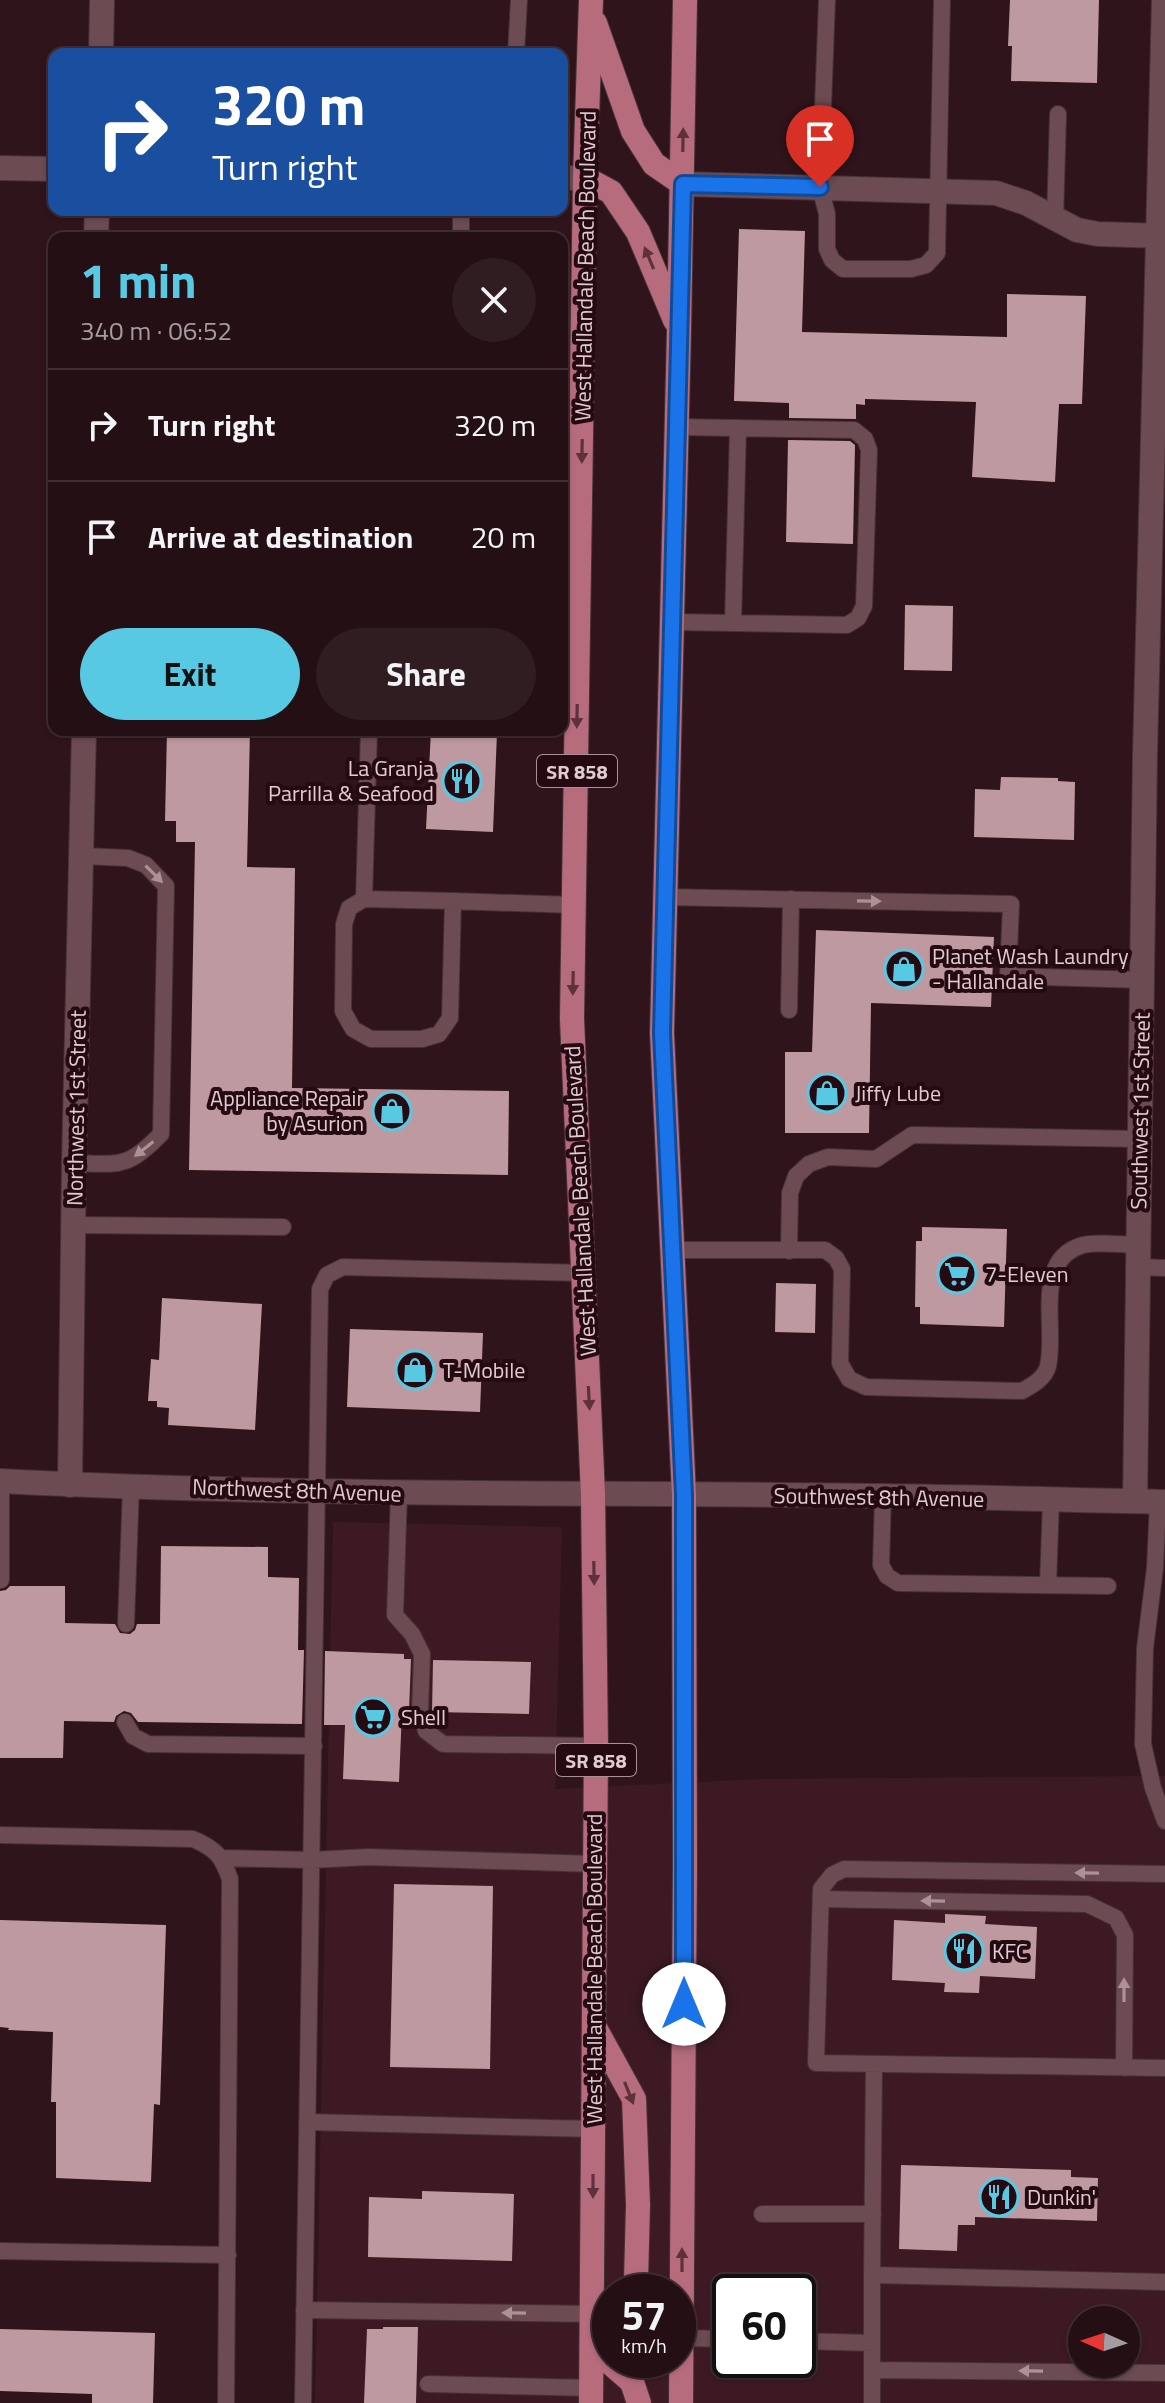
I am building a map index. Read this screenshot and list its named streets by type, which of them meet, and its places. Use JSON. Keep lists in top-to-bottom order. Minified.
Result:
{"streets":{"main road":["West Hallandale Beach Boulevard","SR 858"],"street":["Northwest 1st Street","Southwest 1st Street","Northwest 8th Avenue","Southwest 8th Avenue"]},"crossings":[["West Hallandale Beach Boulevard","Northwest 8th Avenue"],["West Hallandale Beach Boulevard","Southwest 8th Avenue"],["Northwest 1st Street","Northwest 8th Avenue"],["Southwest 1st Street","Southwest 8th Avenue"],["Northwest 8th Avenue","Southwest 8th Avenue"]],"places":{"restaurant":["La Granja Parrilla & Seafood","KFC","Dunkin'"],"shop":["Planet Wash Laundry - Hallandale","Jiffy Lube","Appliance Repair by Asurion","T-Mobile"],"supermarket":["7-Eleven","Shell"]},"north":"left","page":{"turn":["320 m","Turn right"],"heading":["1 min","340 m · 06:52"],"list":[{"name":"Turn right","value":"320 m"},{"name":"Arrive at destination","value":"20 m"}],"buttons":["Exit","Share"],"speed":"57 km/h","limit":"60"}}
